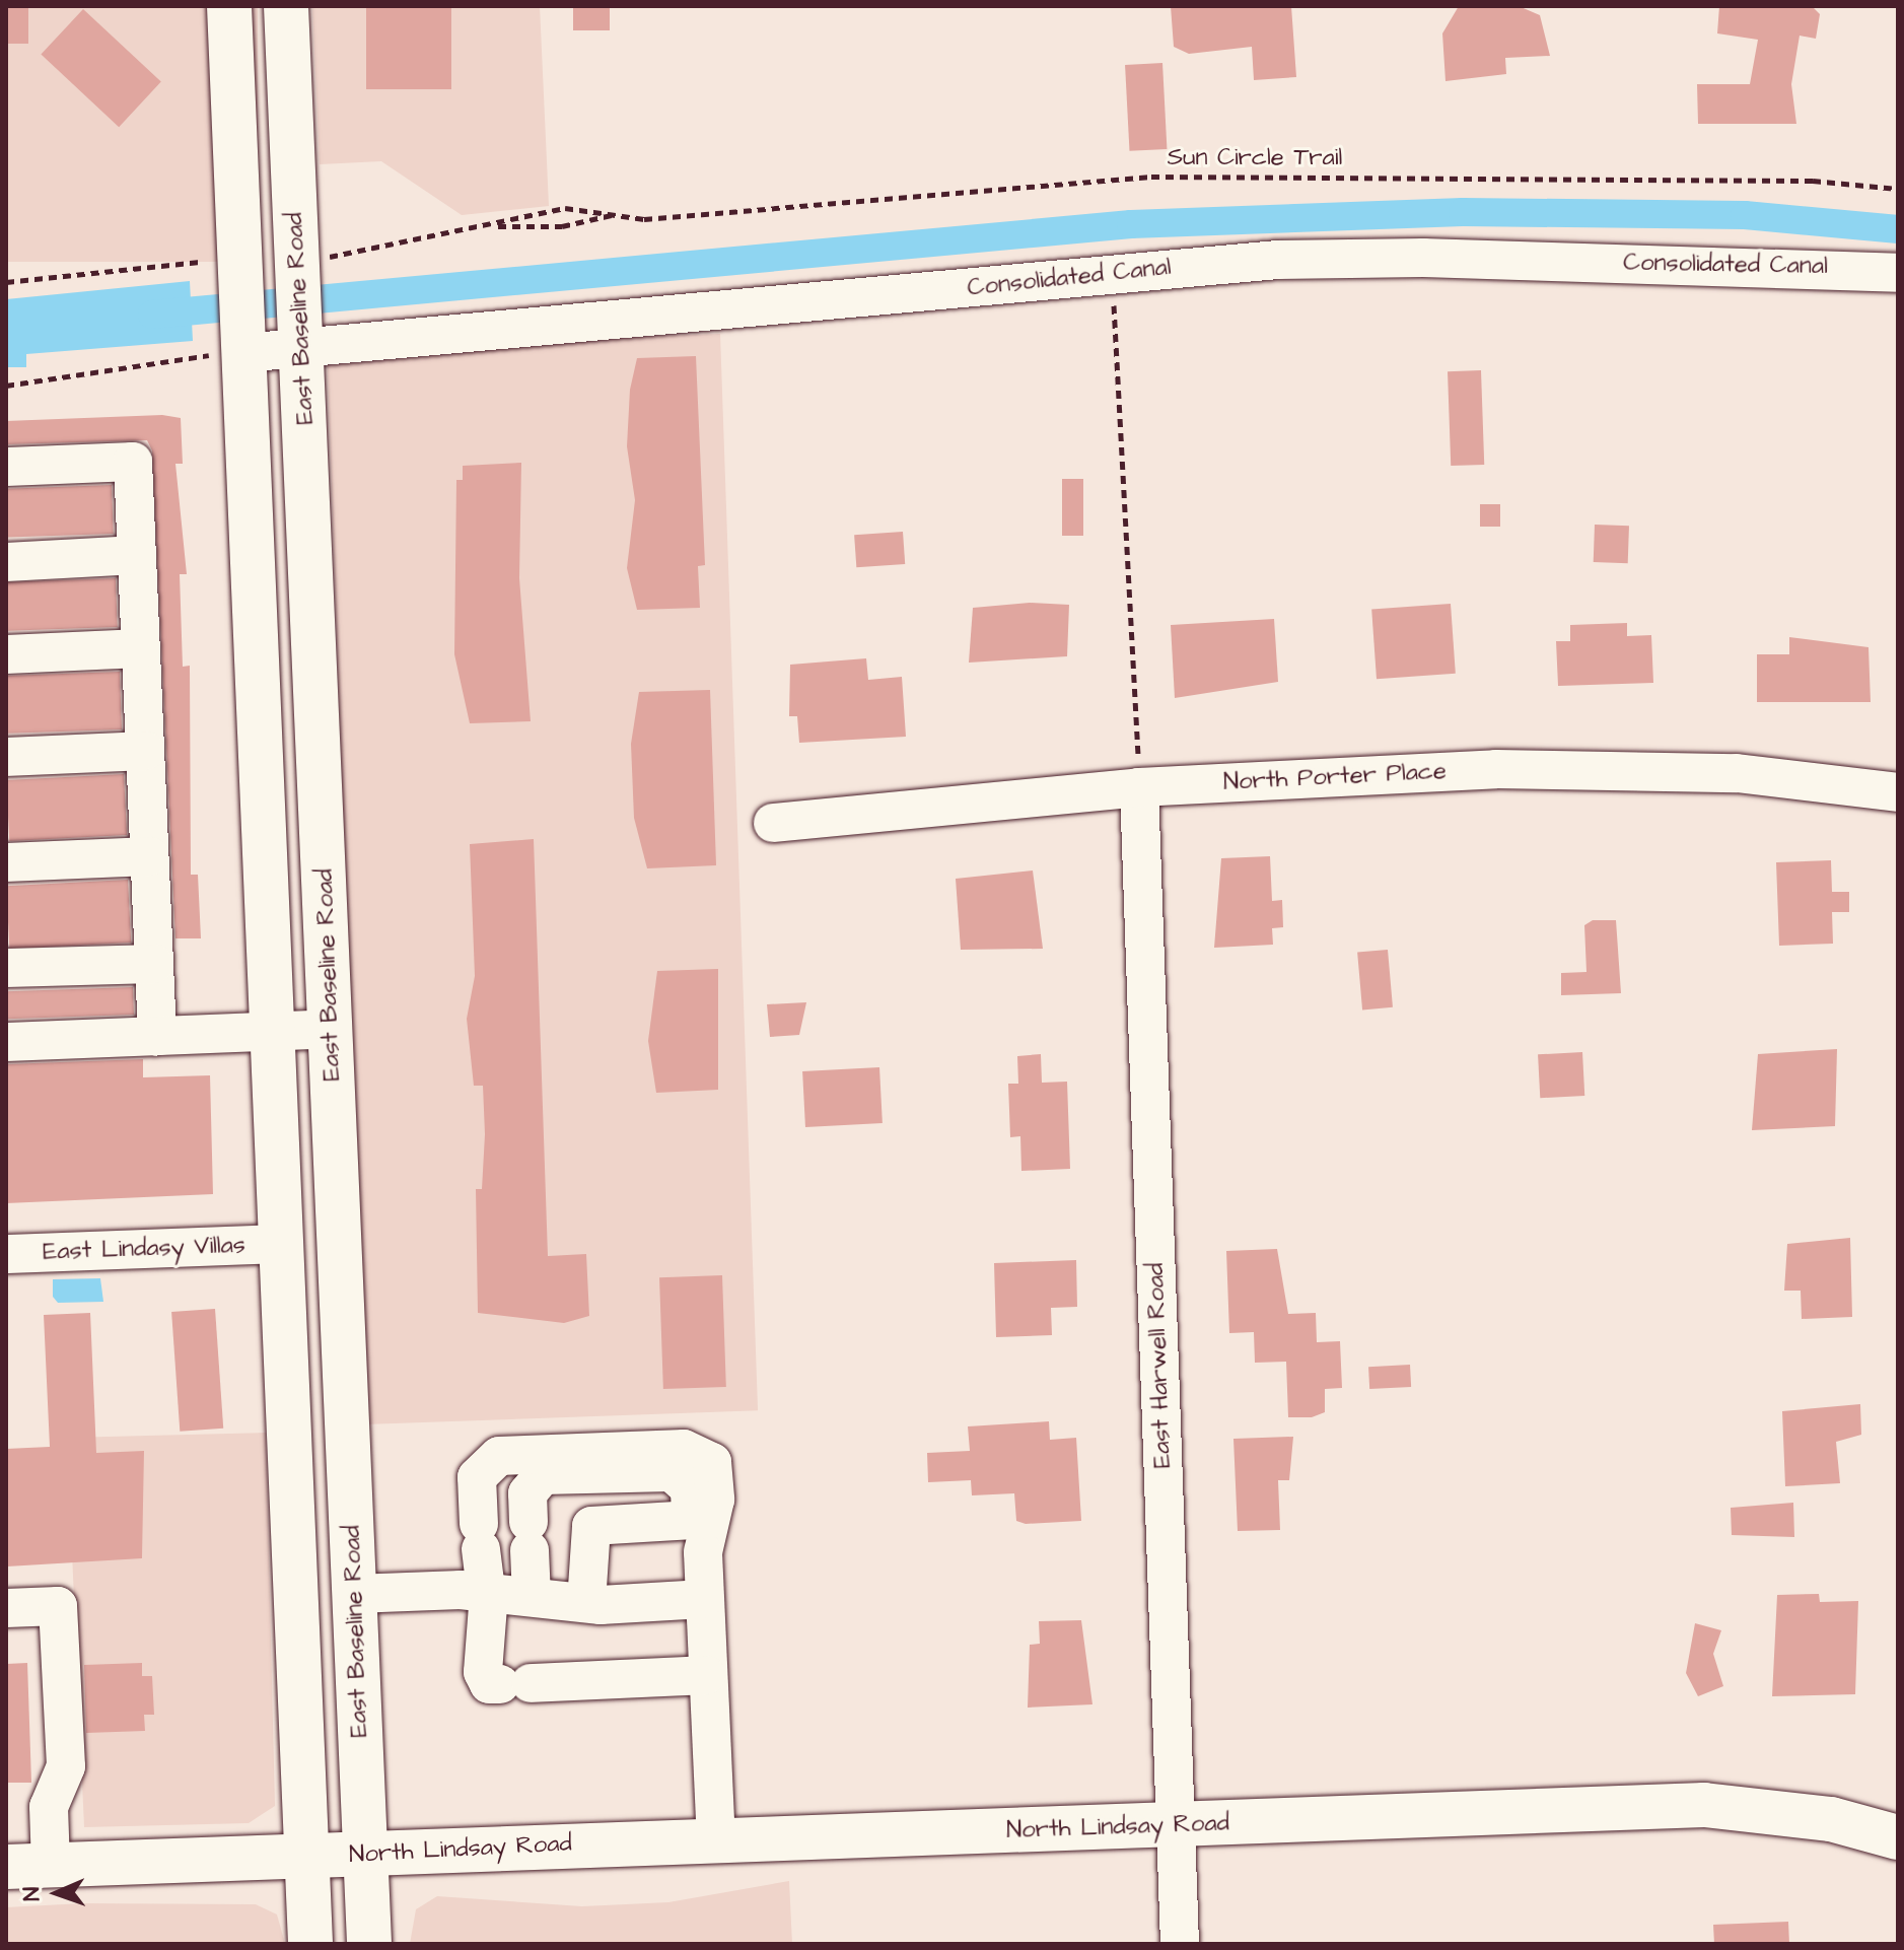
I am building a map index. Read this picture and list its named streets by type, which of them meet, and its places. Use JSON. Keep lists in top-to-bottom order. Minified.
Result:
{"streets":{"main road":["East Baseline Road","North Lindsay Road"],"street":["Consolidated Canal","North Porter Place","East Lindasy Villas","East Harwell Road"],"path":["Sun Circle Trail"]},"crossings":[["Sun Circle Trail","East Baseline Road"],["Consolidated Canal","East Baseline Road"],["East Baseline Road","East Lindasy Villas"],["East Baseline Road","North Lindsay Road"],["North Porter Place","East Harwell Road"],["East Harwell Road","North Lindsay Road"]],"north":"left"}
